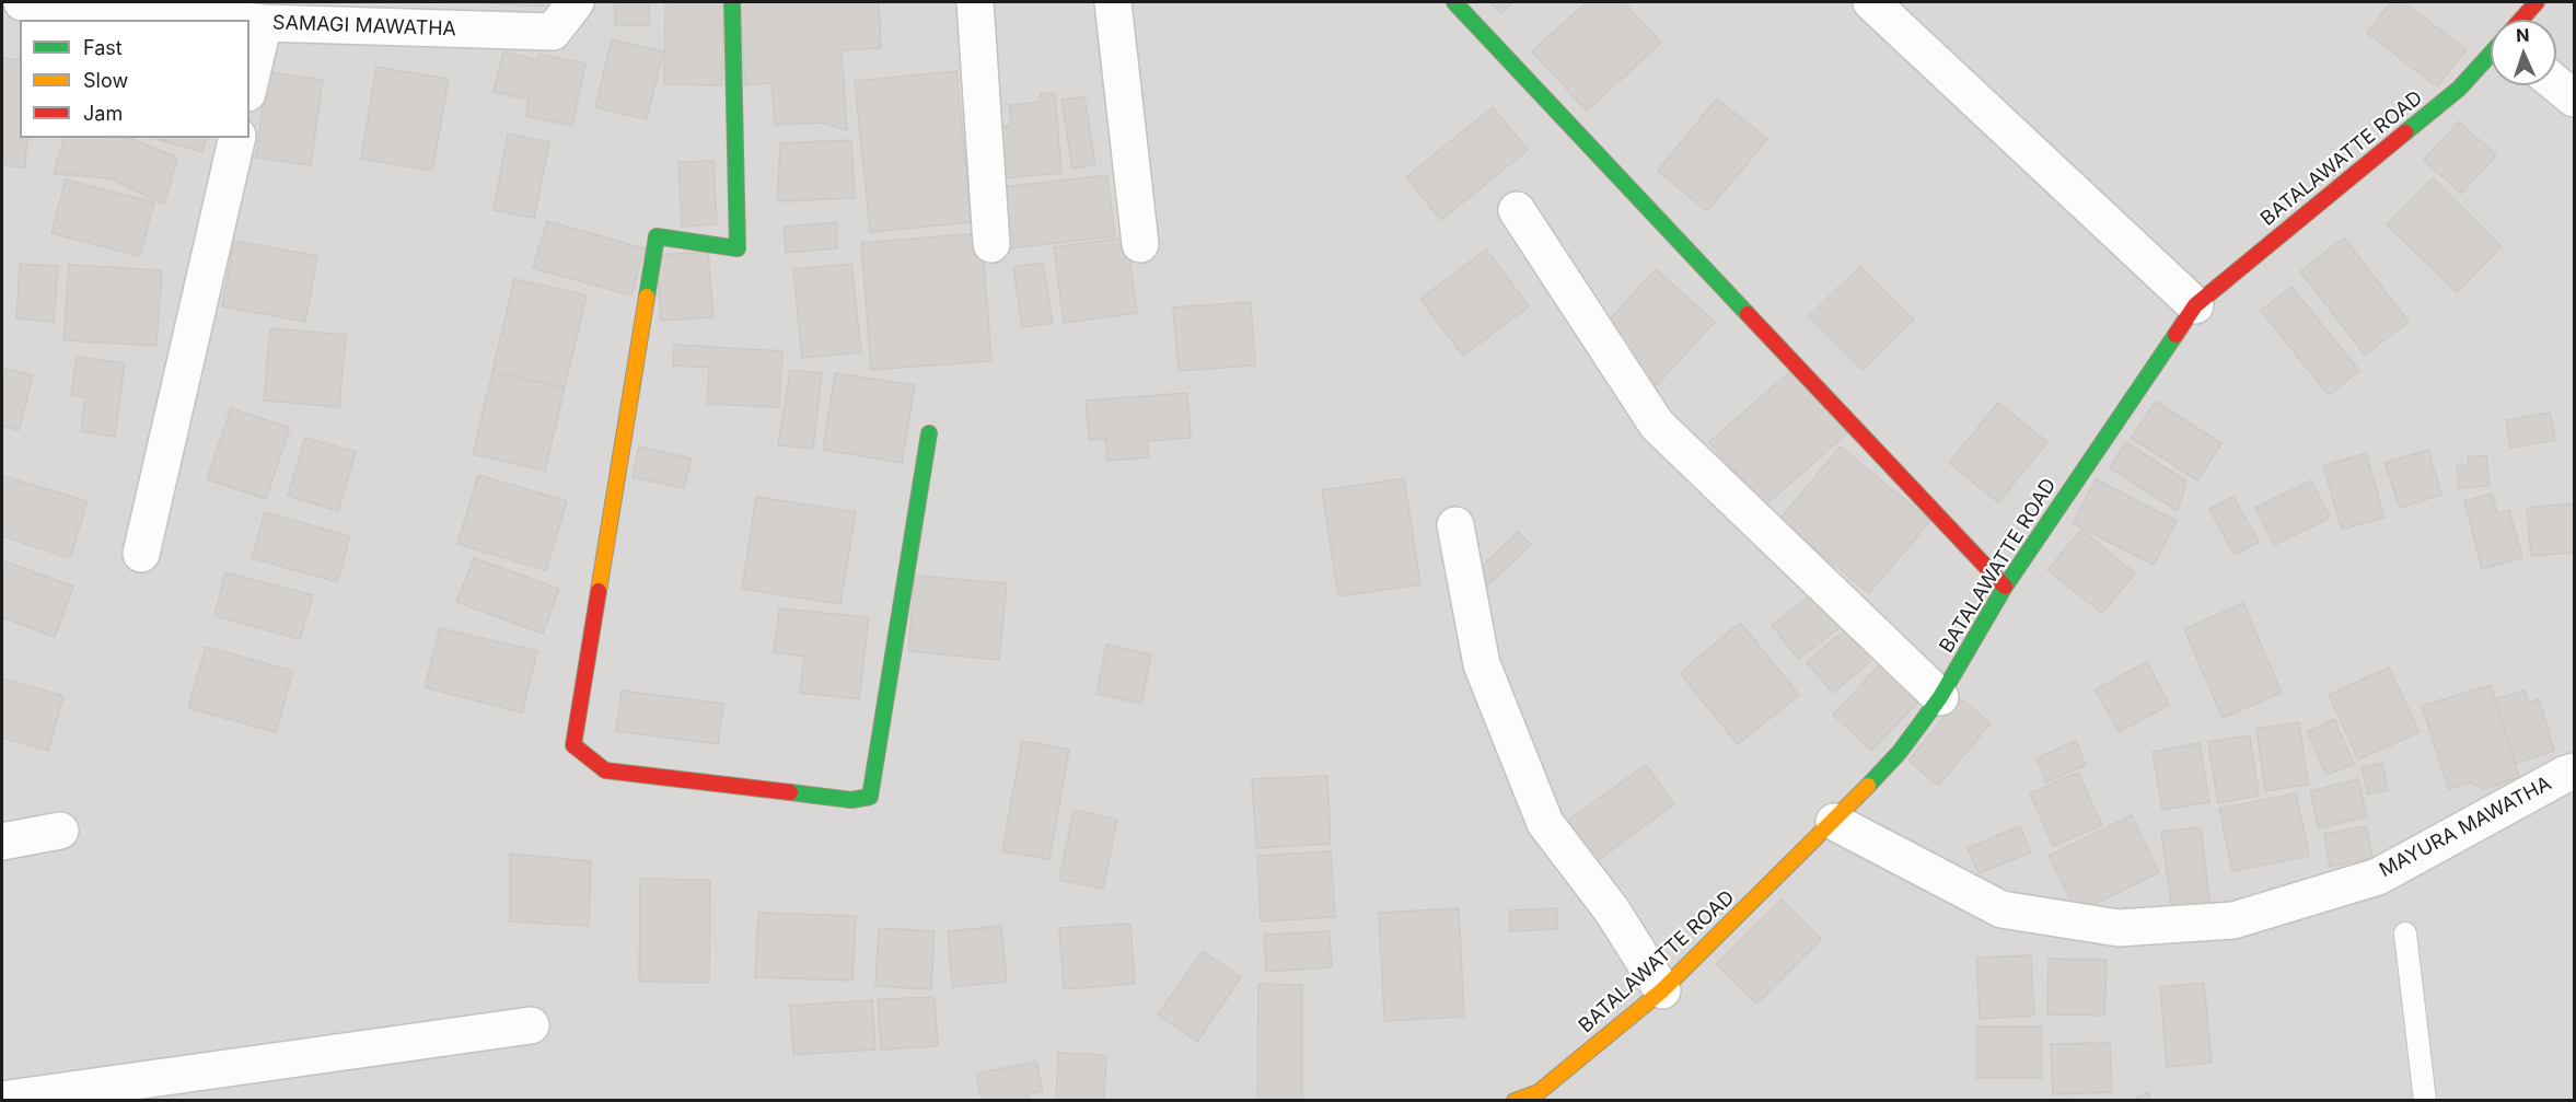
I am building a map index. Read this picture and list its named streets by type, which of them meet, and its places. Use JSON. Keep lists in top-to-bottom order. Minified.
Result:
{"streets":{"street":["SAMAGI MAWATHA","BATALAWATTE ROAD","MAYURA MAWATHA"]},"crossings":[["BATALAWATTE ROAD","MAYURA MAWATHA"]],"legend":["Fast","Slow","Jam"],"north":"top"}
